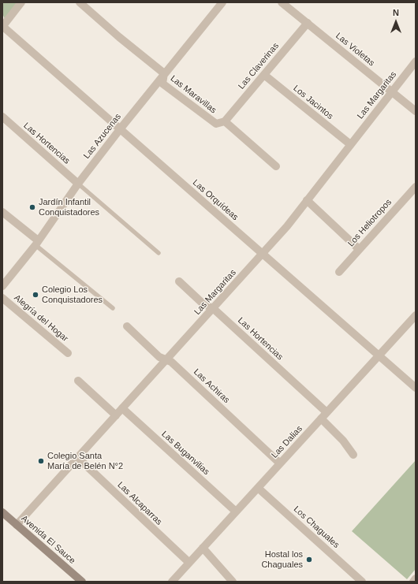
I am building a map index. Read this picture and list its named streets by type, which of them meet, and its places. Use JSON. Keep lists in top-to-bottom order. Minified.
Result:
{"streets":{"main road":["Avenida El Sauce"],"street":["Las Violetas","Las Claverinas","Las Maravillas","Las Margaritas","Los Jacintos","Las Azucenas","Las Hortencias","Las Orquídeas","Los Heliotropos","Alegría del Hogar","Las Achiras","Las Dalias","Las Buganvilias","Las Alcaparras","Los Chaguales"]},"crossings":[["Las Violetas","Las Claverinas"],["Las Violetas","Las Margaritas"],["Las Claverinas","Las Maravillas"],["Las Claverinas","Los Jacintos"],["Las Maravillas","Las Azucenas"],["Las Margaritas","Los Jacintos"],["Las Margaritas","Las Hortencias"],["Las Margaritas","Las Orquídeas"],["Las Margaritas","Las Achiras"],["Las Margaritas","Las Buganvilias"],["Las Margaritas","Las Alcaparras"],["Las Margaritas","Avenida El Sauce"],["Las Azucenas","Las Hortencias"],["Las Azucenas","Las Orquídeas"],["Las Hortencias","Las Dalias"],["Las Orquídeas","Las Dalias"],["Las Achiras","Las Dalias"],["Las Dalias","Las Buganvilias"],["Las Dalias","Las Alcaparras"],["Las Dalias","Los Chaguales"]],"places":["Jardín Infantil Conquistadores","Colegio Los Conquistadores","Colegio Santa María de Belén N°2","Hostal los Chaguales"],"north":"top"}
